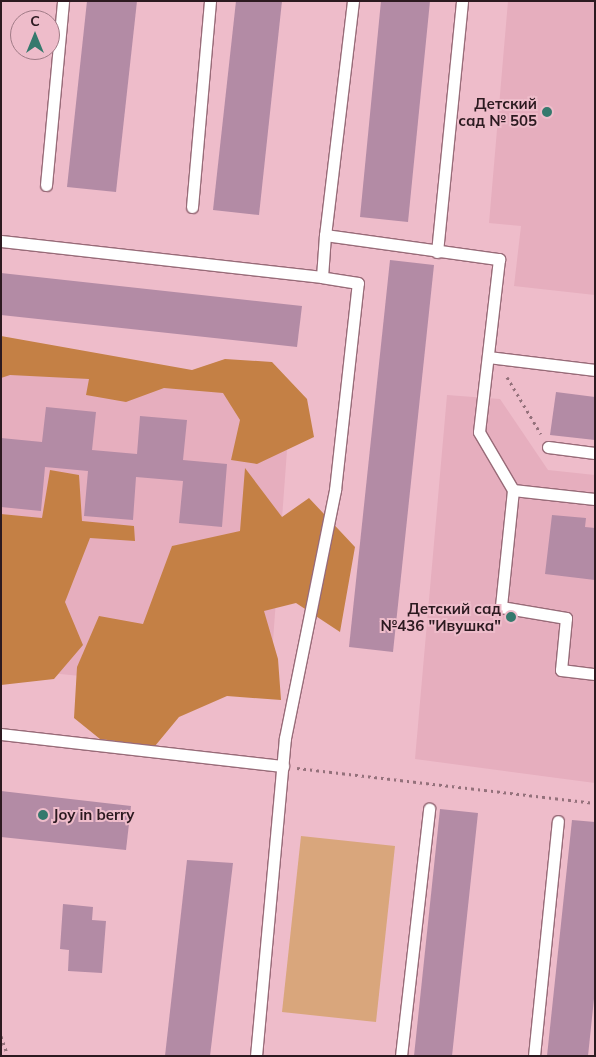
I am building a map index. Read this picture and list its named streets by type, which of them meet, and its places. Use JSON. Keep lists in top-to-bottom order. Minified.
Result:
{"places":["Детский сад № 505","Детский сад №436 \"Ивушка\"","Joy in berry"],"north":"top"}
